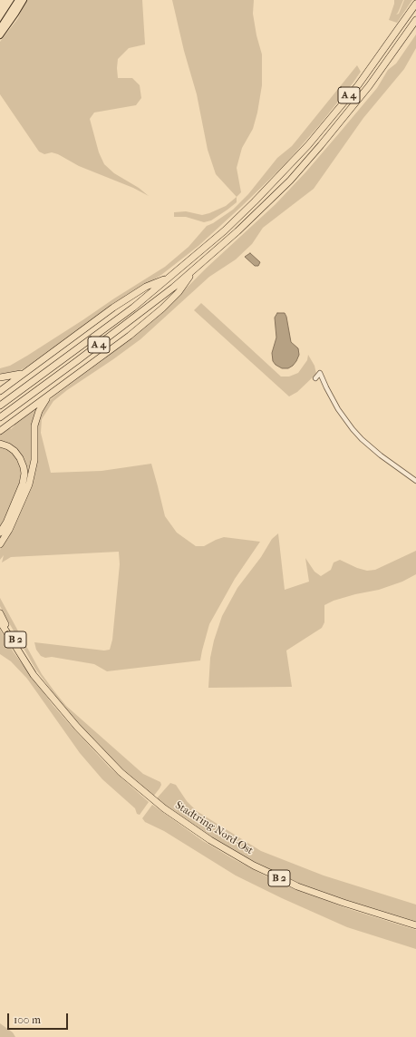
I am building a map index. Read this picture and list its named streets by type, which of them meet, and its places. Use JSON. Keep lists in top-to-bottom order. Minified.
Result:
{"streets":{"highway":["A 4","B 2","Stadtring Nord-Ost"]},"crossings":[["B 2","Stadtring Nord-Ost"]],"scale_bar":"100 m"}
